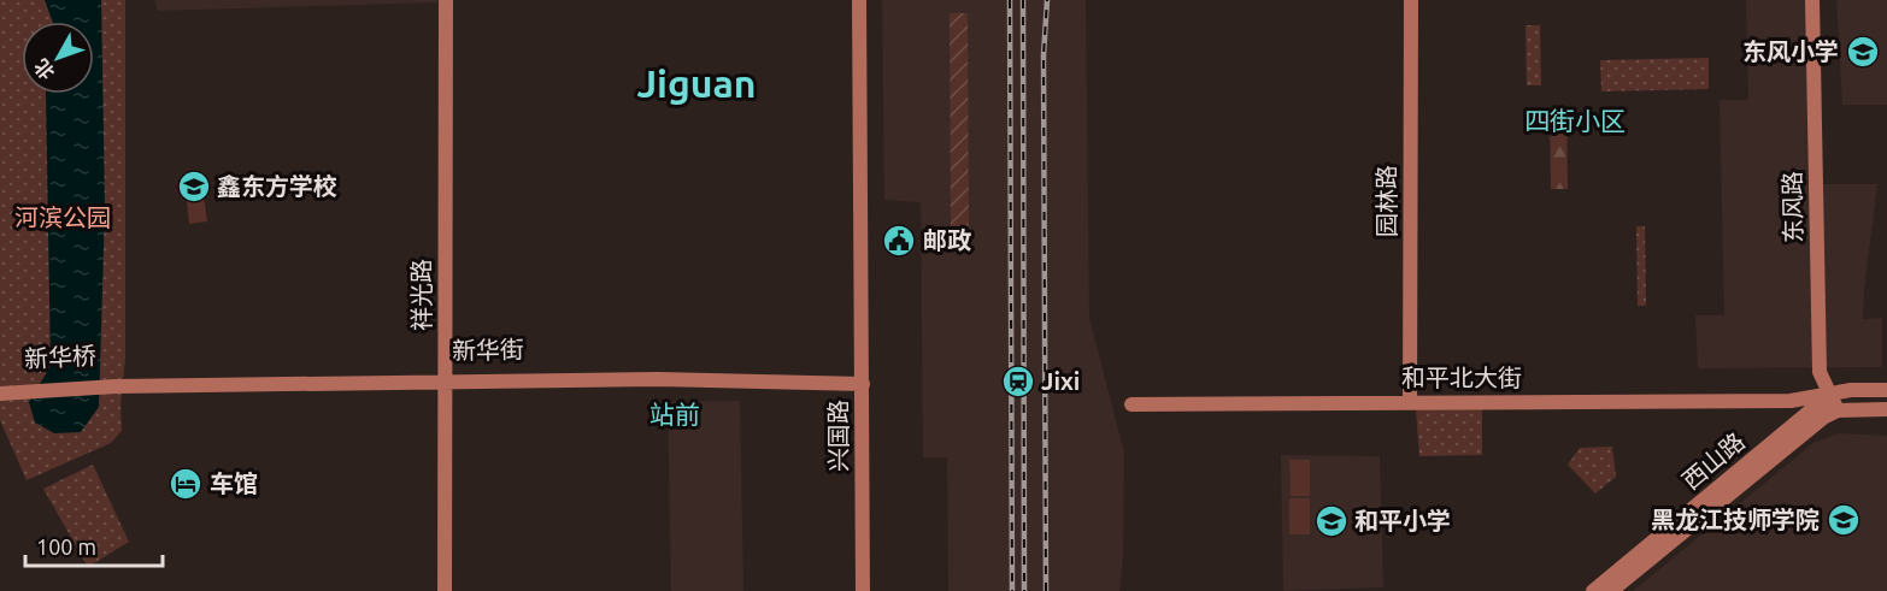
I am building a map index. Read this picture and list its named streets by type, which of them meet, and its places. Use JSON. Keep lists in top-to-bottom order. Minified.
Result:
{"streets":{"street":["园林路","东风路","祥光路","新华街","新华桥","和平北大街","兴国路","西山路"]},"crossings":[["园林路","和平北大街"],["东风路","和平北大街"],["东风路","西山路"],["祥光路","新华街"],["新华街","新华桥"],["新华街","兴国路"],["和平北大街","西山路"]],"districts":["Jiguan","四街小区","站前"],"parks":["河滨公园"],"places":{"school or university":["东风小学","鑫东方学校","黑龙江技师学院","和平小学"],"public building":["邮政"],"station":["Jixi"],"hotel":["车馆"]},"scale_bar":"100 m","north":"bottom left"}
